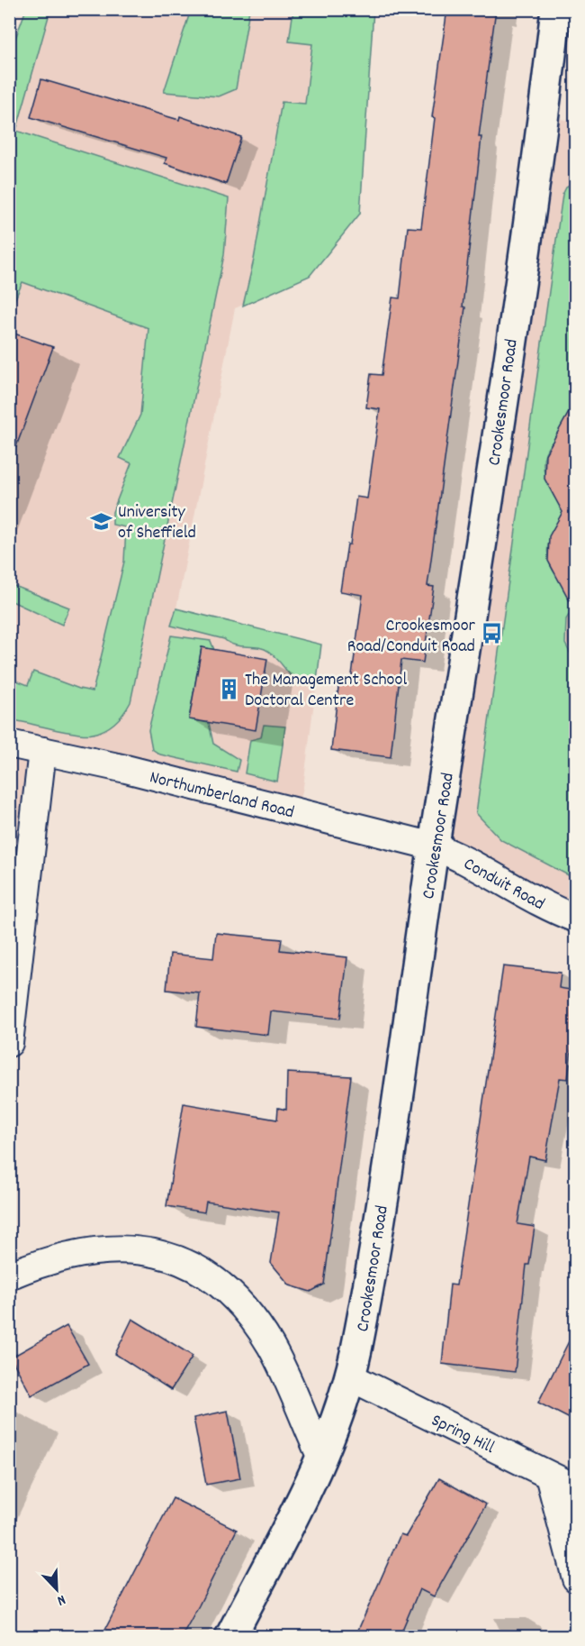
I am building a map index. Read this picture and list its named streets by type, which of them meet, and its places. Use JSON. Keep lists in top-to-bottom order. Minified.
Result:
{"streets":{"street":["Crookesmoor Road","Northumberland Road","Conduit Road","Spring Hill"]},"crossings":[["Crookesmoor Road","Northumberland Road"],["Crookesmoor Road","Conduit Road"],["Crookesmoor Road","Spring Hill"],["Northumberland Road","Conduit Road"]],"places":{"school or university":["University of Sheffield"],"bus stop":["Crookesmoor Road/Conduit Road"],"building":["The Management School Doctoral Centre"]},"north":"bottom right"}
